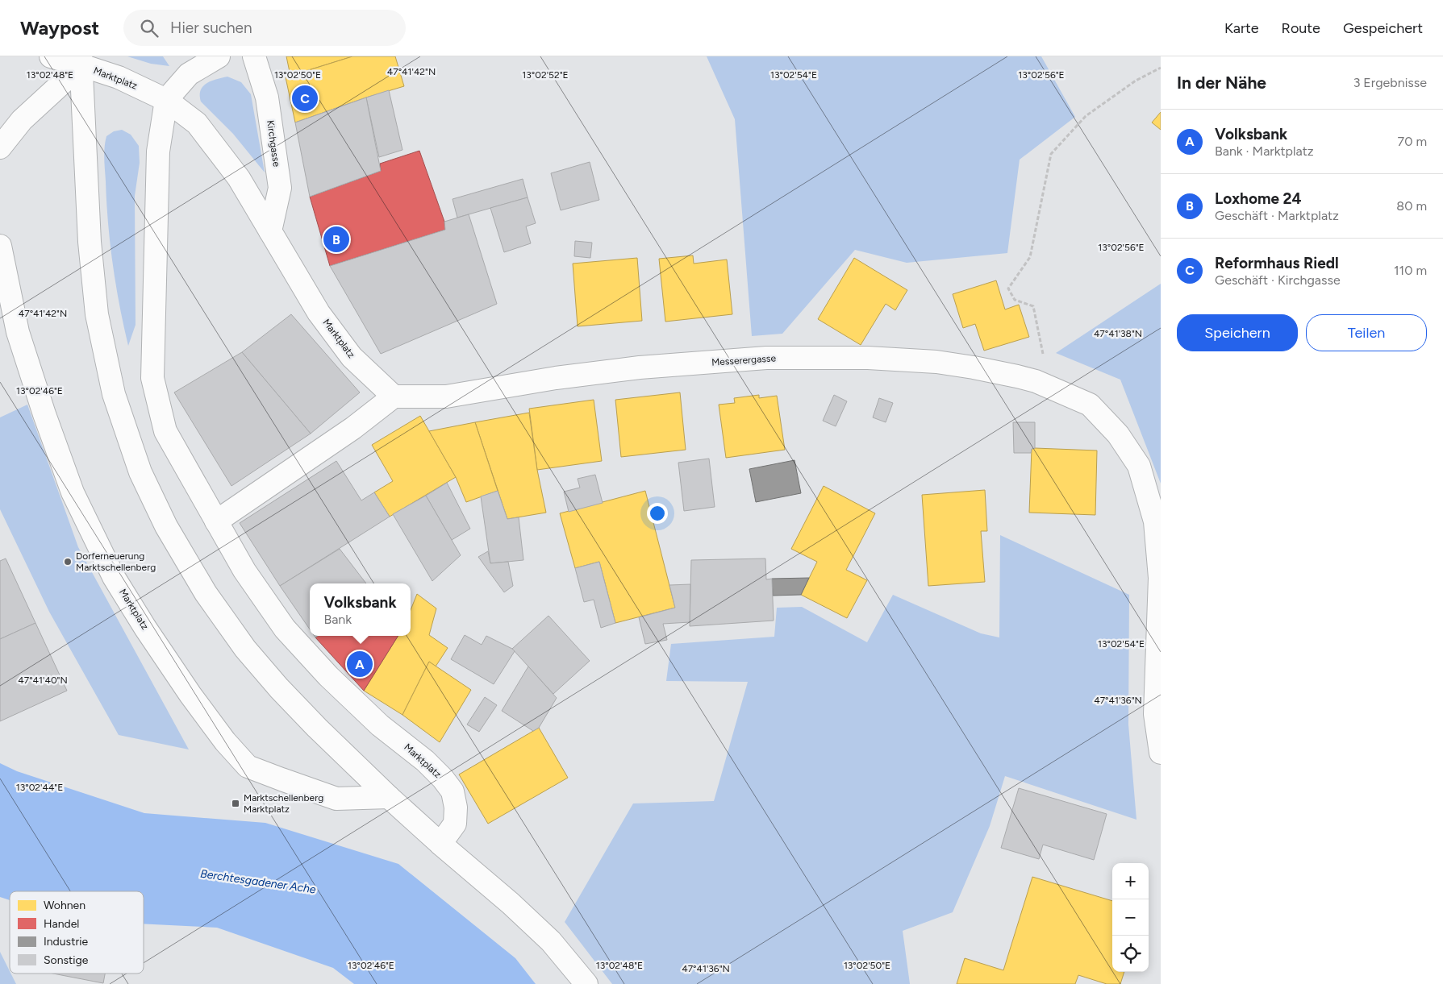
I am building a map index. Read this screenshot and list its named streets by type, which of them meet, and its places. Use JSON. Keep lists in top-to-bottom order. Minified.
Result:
{"streets":{"street":["Marktplatz","Kirchgasse","Messerergasse"]},"crossings":[["Marktplatz","Kirchgasse"],["Marktplatz","Messerergasse"]],"water":["Berchtesgadener Ache"],"places":{"other":["Dorferneuerung Marktschellenberg"],"transit":["Marktschellenberg Marktplatz"]},"legend":["Wohnen","Handel","Industrie","Sonstige"],"page":{"header":"Waypost","search":"Hier suchen","nav":["Karte","Route","Gespeichert"],"heading":["In der Nähe","3 Ergebnisse"],"pins":["C","B","A"],"list":[{"mark":"A","name":"Volksbank","note":"Bank · Marktplatz","value":"70 m"},{"mark":"B","name":"Loxhome 24","note":"Geschäft · Marktplatz","value":"80 m"},{"mark":"C","name":"Reformhaus Riedl","note":"Geschäft · Kirchgasse","value":"110 m"}],"buttons":["Speichern","Teilen"],"popup":["Volksbank","Bank"],"map_buttons":["+","−"]},"coordinates":["47°41'42\"N","13°02'48\"E","13°02'50\"E","13°02'52\"E","13°02'54\"E","13°02'56\"E","47°41'38\"N","13°02'46\"E","47°41'40\"N","47°41'36\"N","13°02'44\"E"]}
